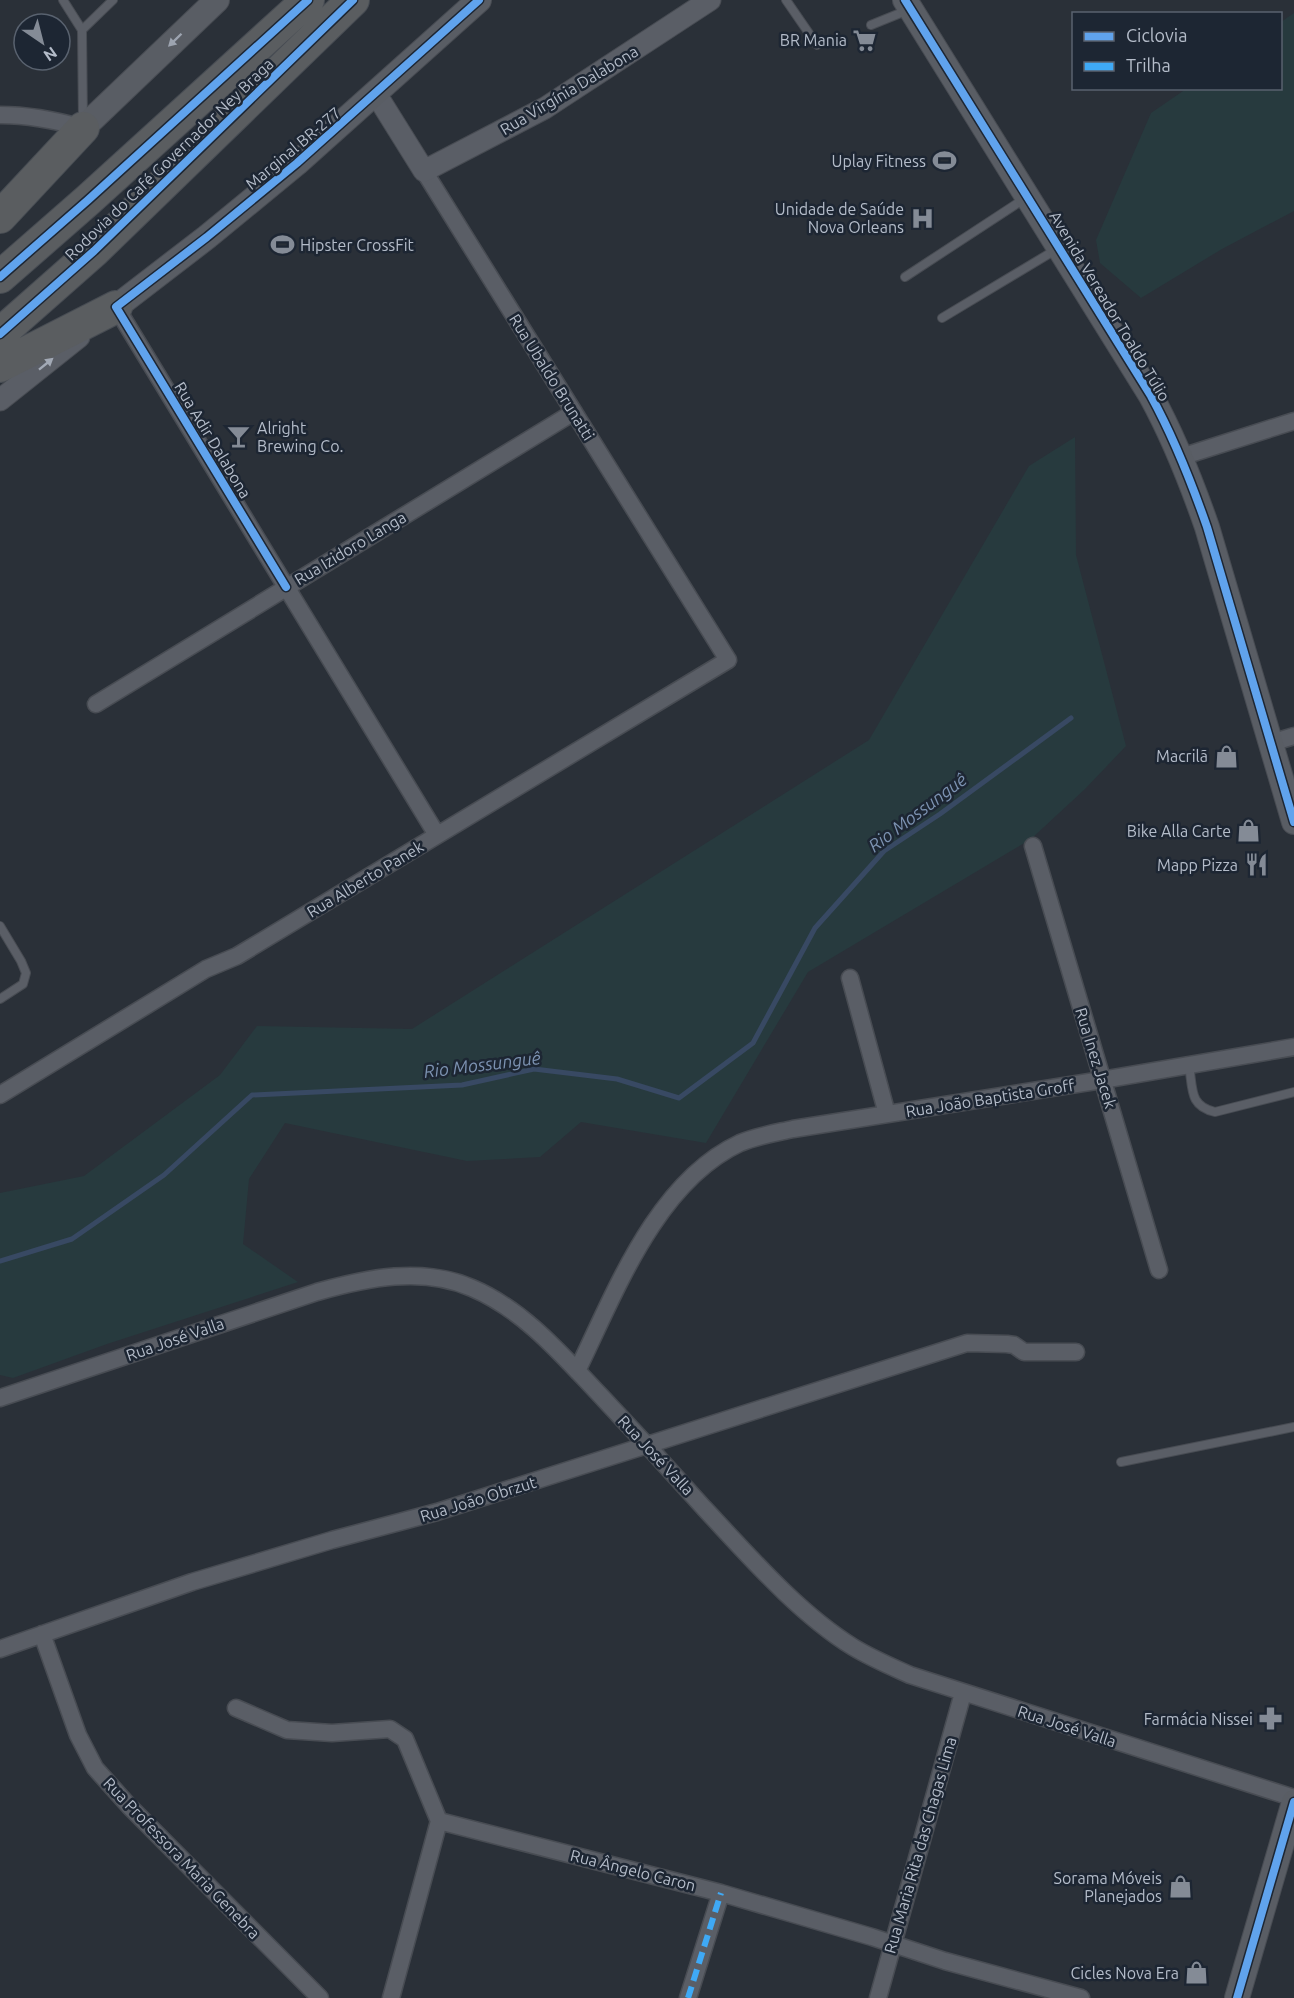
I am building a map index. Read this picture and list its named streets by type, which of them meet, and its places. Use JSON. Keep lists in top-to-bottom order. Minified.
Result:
{"streets":{"highway":["Rodovia do Café Governador Ney Braga"],"main road":["Marginal BR-277","Avenida Vereador Toaldo Túlio"],"street":["Rua Virgínia Dalabona","Rua Ubaldo Brunatti","Rua Adir Dalabona","Rua Izidoro Langa","Rua Alberto Panek","Rua Inez Jacek","Rua João Baptista Groff","Rua José Valla","Rua João Obrzut","Rua Maria Rita das Chagas Lima","Rua Professora Maria Genebra","Rua Ângelo Caron"]},"crossings":[["Rua Virgínia Dalabona","Rua Ubaldo Brunatti"],["Marginal BR-277","Rua Ubaldo Brunatti"],["Marginal BR-277","Rua Adir Dalabona"],["Rua Ubaldo Brunatti","Rua Izidoro Langa"],["Rua Ubaldo Brunatti","Rua Alberto Panek"],["Rua Adir Dalabona","Rua Izidoro Langa"],["Rua Adir Dalabona","Rua Alberto Panek"],["Rua Inez Jacek","Rua João Baptista Groff"],["Rua João Baptista Groff","Rua José Valla"],["Rua José Valla","Rua João Obrzut"],["Rua José Valla","Rua Maria Rita das Chagas Lima"],["Rua João Obrzut","Rua Professora Maria Genebra"],["Rua Maria Rita das Chagas Lima","Rua Ângelo Caron"]],"water":["Rio Mossunguê"],"places":{"supermarket":["BR Mania"],"sports":["Uplay Fitness","Hipster CrossFit"],"hospital":["Unidade de Saúde Nova Orleans"],"bar":["Alright Brewing Co."],"shop":["Macrilã","Bike Alla Carte","Sorama Móveis Planejados","Cicles Nova Era"],"restaurant":["Mapp Pizza"],"pharmacy":["Farmácia Nissei"]},"legend":["Ciclovia","Trilha"],"north":"bottom right"}
